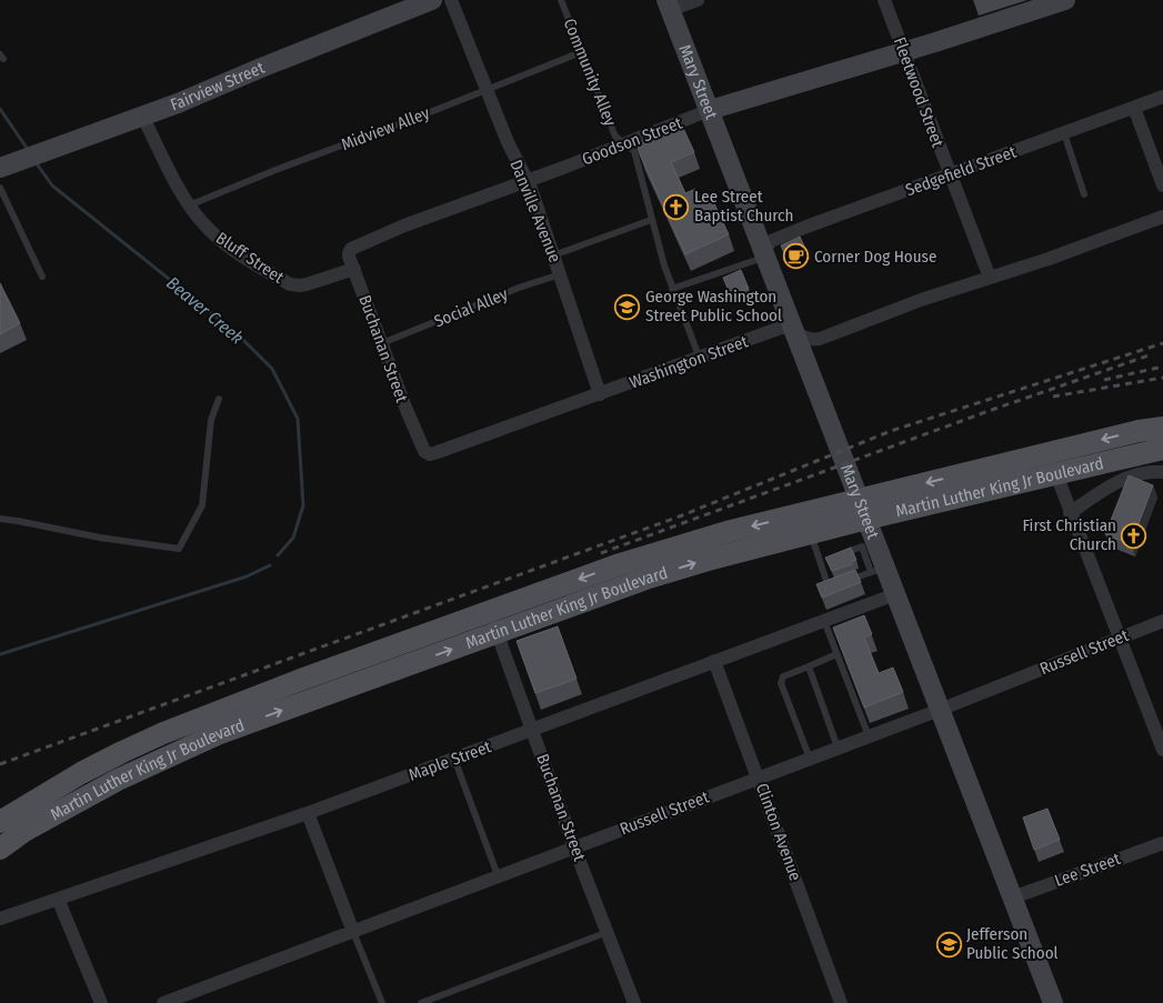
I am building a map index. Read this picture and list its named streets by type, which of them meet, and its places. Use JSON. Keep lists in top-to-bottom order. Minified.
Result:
{"streets":{"main road":["Mary Street","Fairview Street","Goodson Street","Martin Luther King Jr Boulevard"],"street":["Fleetwood Street","Sedgefield Street","Danville Avenue","Bluff Street","Buchanan Street","Washington Street","Russell Street","Maple Street","Clinton Avenue","Lee Street"],"lane":["Community Alley","Midview Alley","Social Alley"]},"crossings":[["Community Alley","Midview Alley"],["Community Alley","Goodson Street"],["Community Alley","Washington Street"],["Mary Street","Goodson Street"],["Mary Street","Sedgefield Street"],["Mary Street","Washington Street"],["Mary Street","Martin Luther King Jr Boulevard"],["Mary Street","Russell Street"],["Mary Street","Maple Street"],["Mary Street","Lee Street"],["Fairview Street","Bluff Street"],["Fleetwood Street","Goodson Street"],["Fleetwood Street","Sedgefield Street"],["Fleetwood Street","Washington Street"],["Midview Alley","Danville Avenue"],["Midview Alley","Bluff Street"],["Goodson Street","Danville Avenue"],["Goodson Street","Bluff Street"],["Goodson Street","Buchanan Street"],["Danville Avenue","Social Alley"],["Danville Avenue","Washington Street"],["Bluff Street","Buchanan Street"],["Social Alley","Buchanan Street"],["Buchanan Street","Washington Street"],["Buchanan Street","Martin Luther King Jr Boulevard"],["Buchanan Street","Russell Street"],["Buchanan Street","Maple Street"],["Russell Street","Clinton Avenue"],["Maple Street","Clinton Avenue"]],"water":["Beaver Creek"],"places":{"church":["Lee Street Baptist Church","First Christian Church"],"cafe":["Corner Dog House"],"school or university":["George Washington Street Public School","Jefferson Public School"]}}
